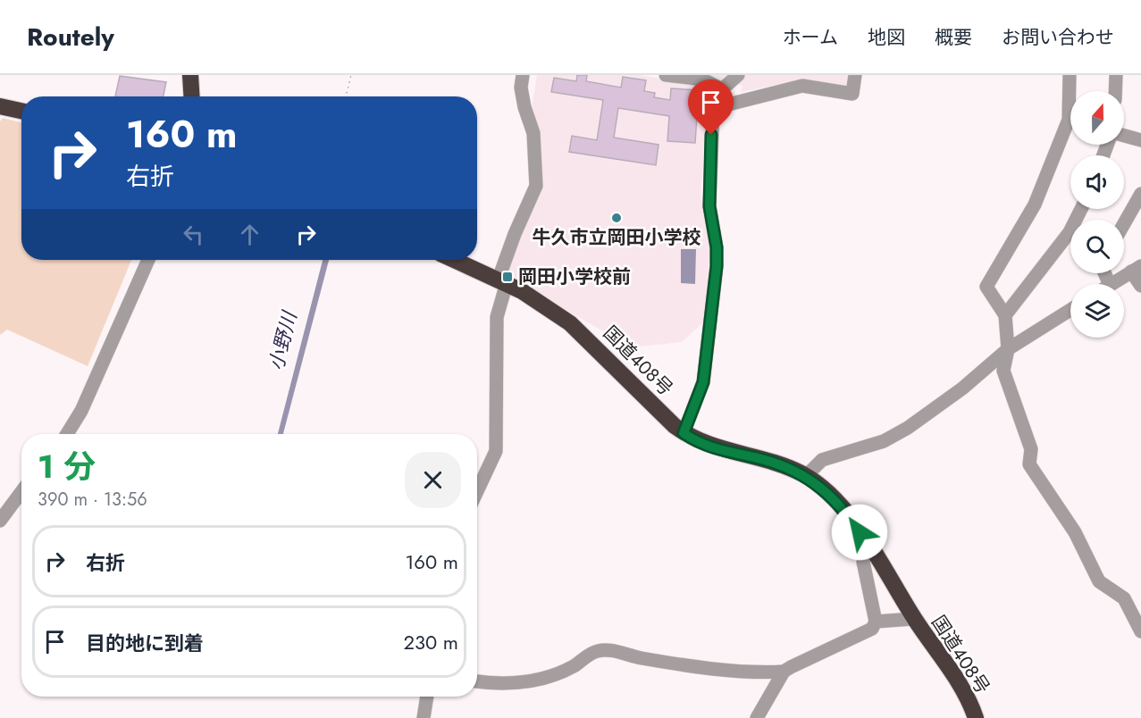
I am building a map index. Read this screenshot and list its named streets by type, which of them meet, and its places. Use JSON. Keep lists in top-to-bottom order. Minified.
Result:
{"streets":{"highway":["国道408号"]},"water":["小野川"],"places":{"other":["牛久市立岡田小学校"],"transit":["岡田小学校前"]},"north":"top","page":{"header":"Routely","nav":["ホーム","地図","概要","お問い合わせ"],"turn":["160 m","右折"],"heading":["1 分","390 m · 13:56"],"list":[{"name":"右折","value":"160 m"},{"name":"目的地に到着","value":"230 m"}]}}
